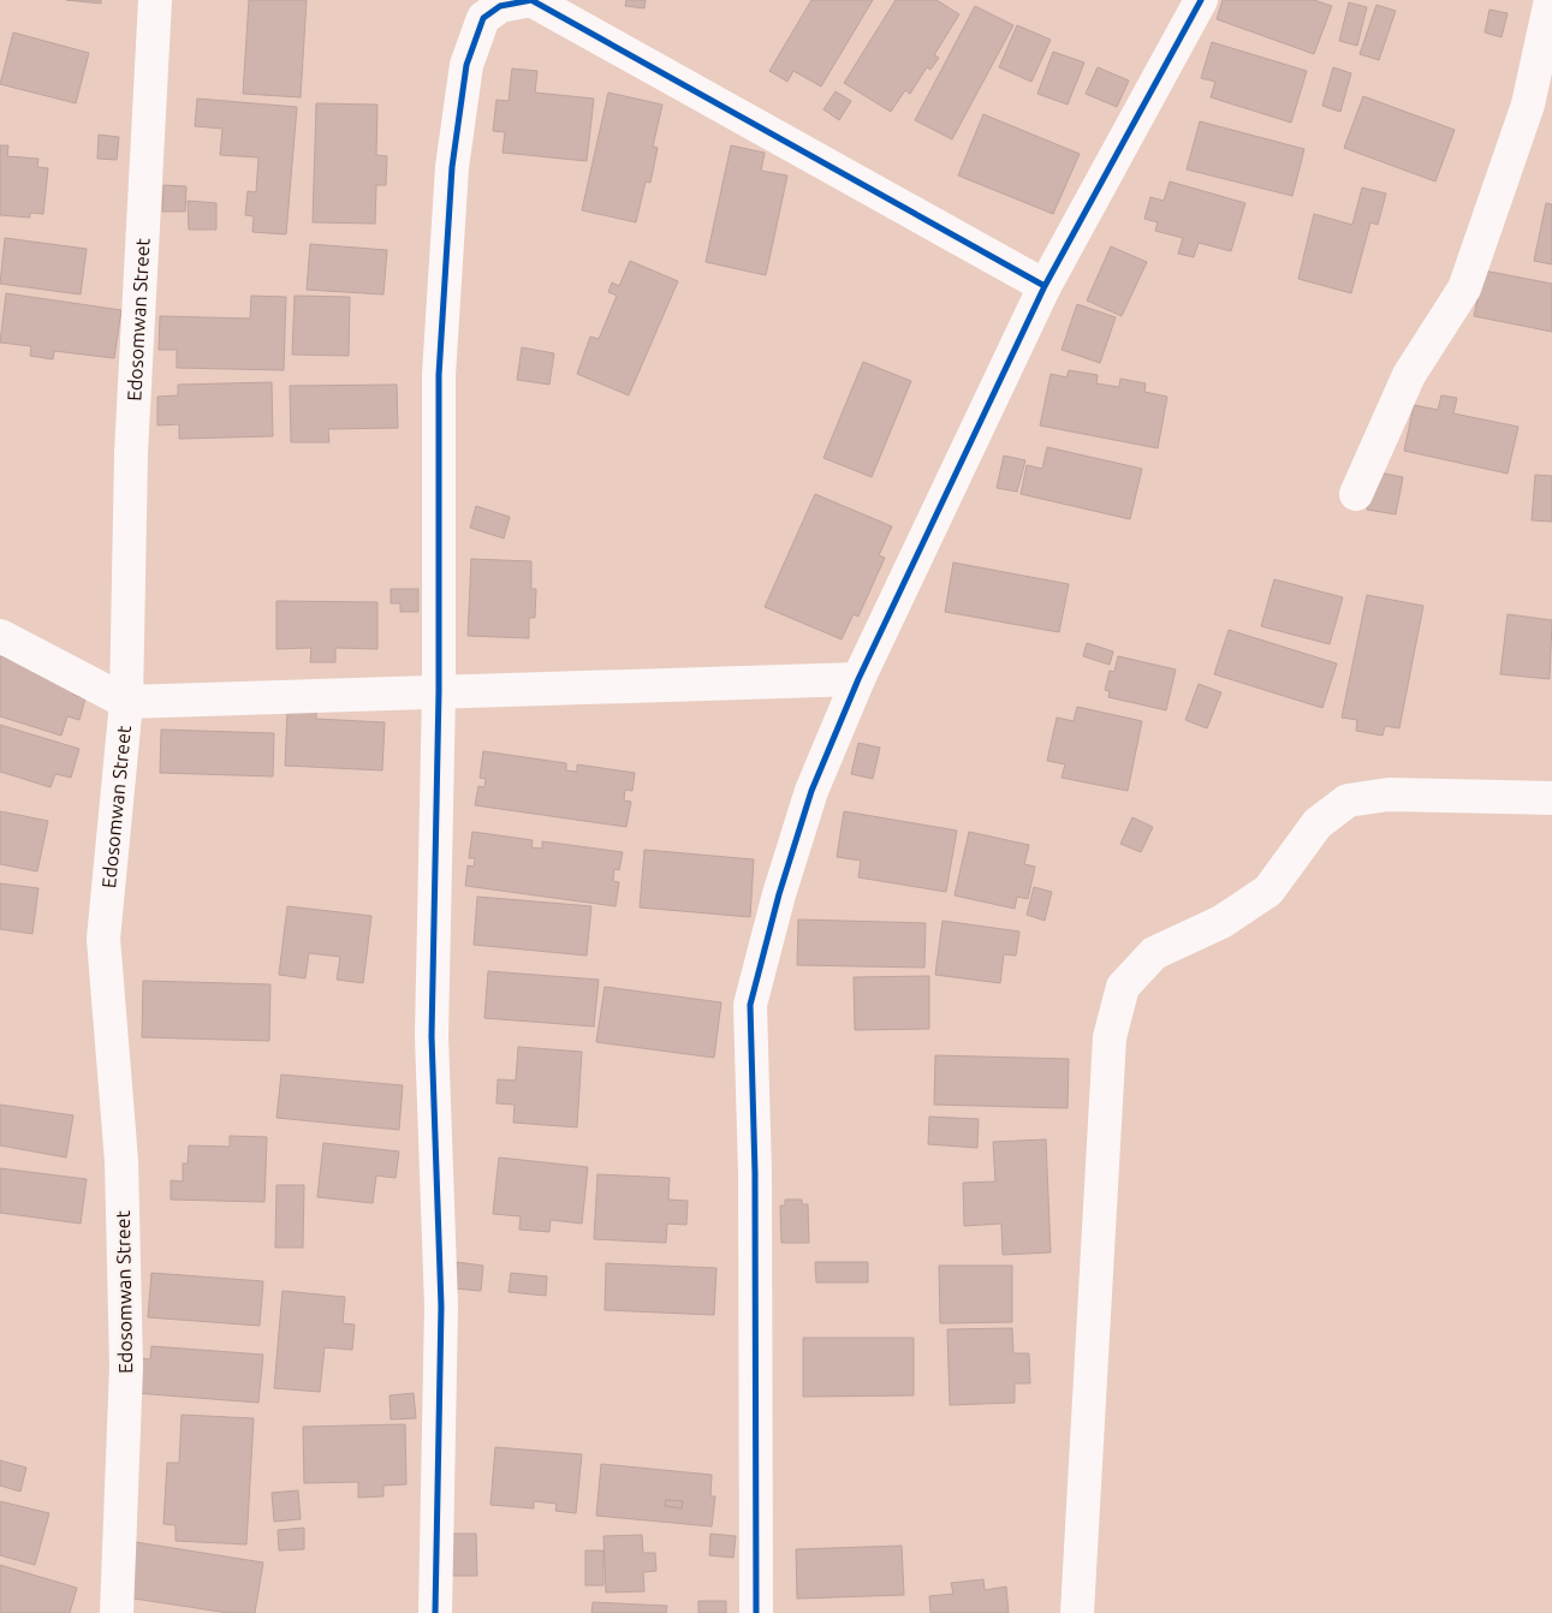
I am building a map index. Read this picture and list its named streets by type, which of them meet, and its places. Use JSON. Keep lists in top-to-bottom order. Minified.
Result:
{"streets":{"street":["Edosomwan Street"]}}
